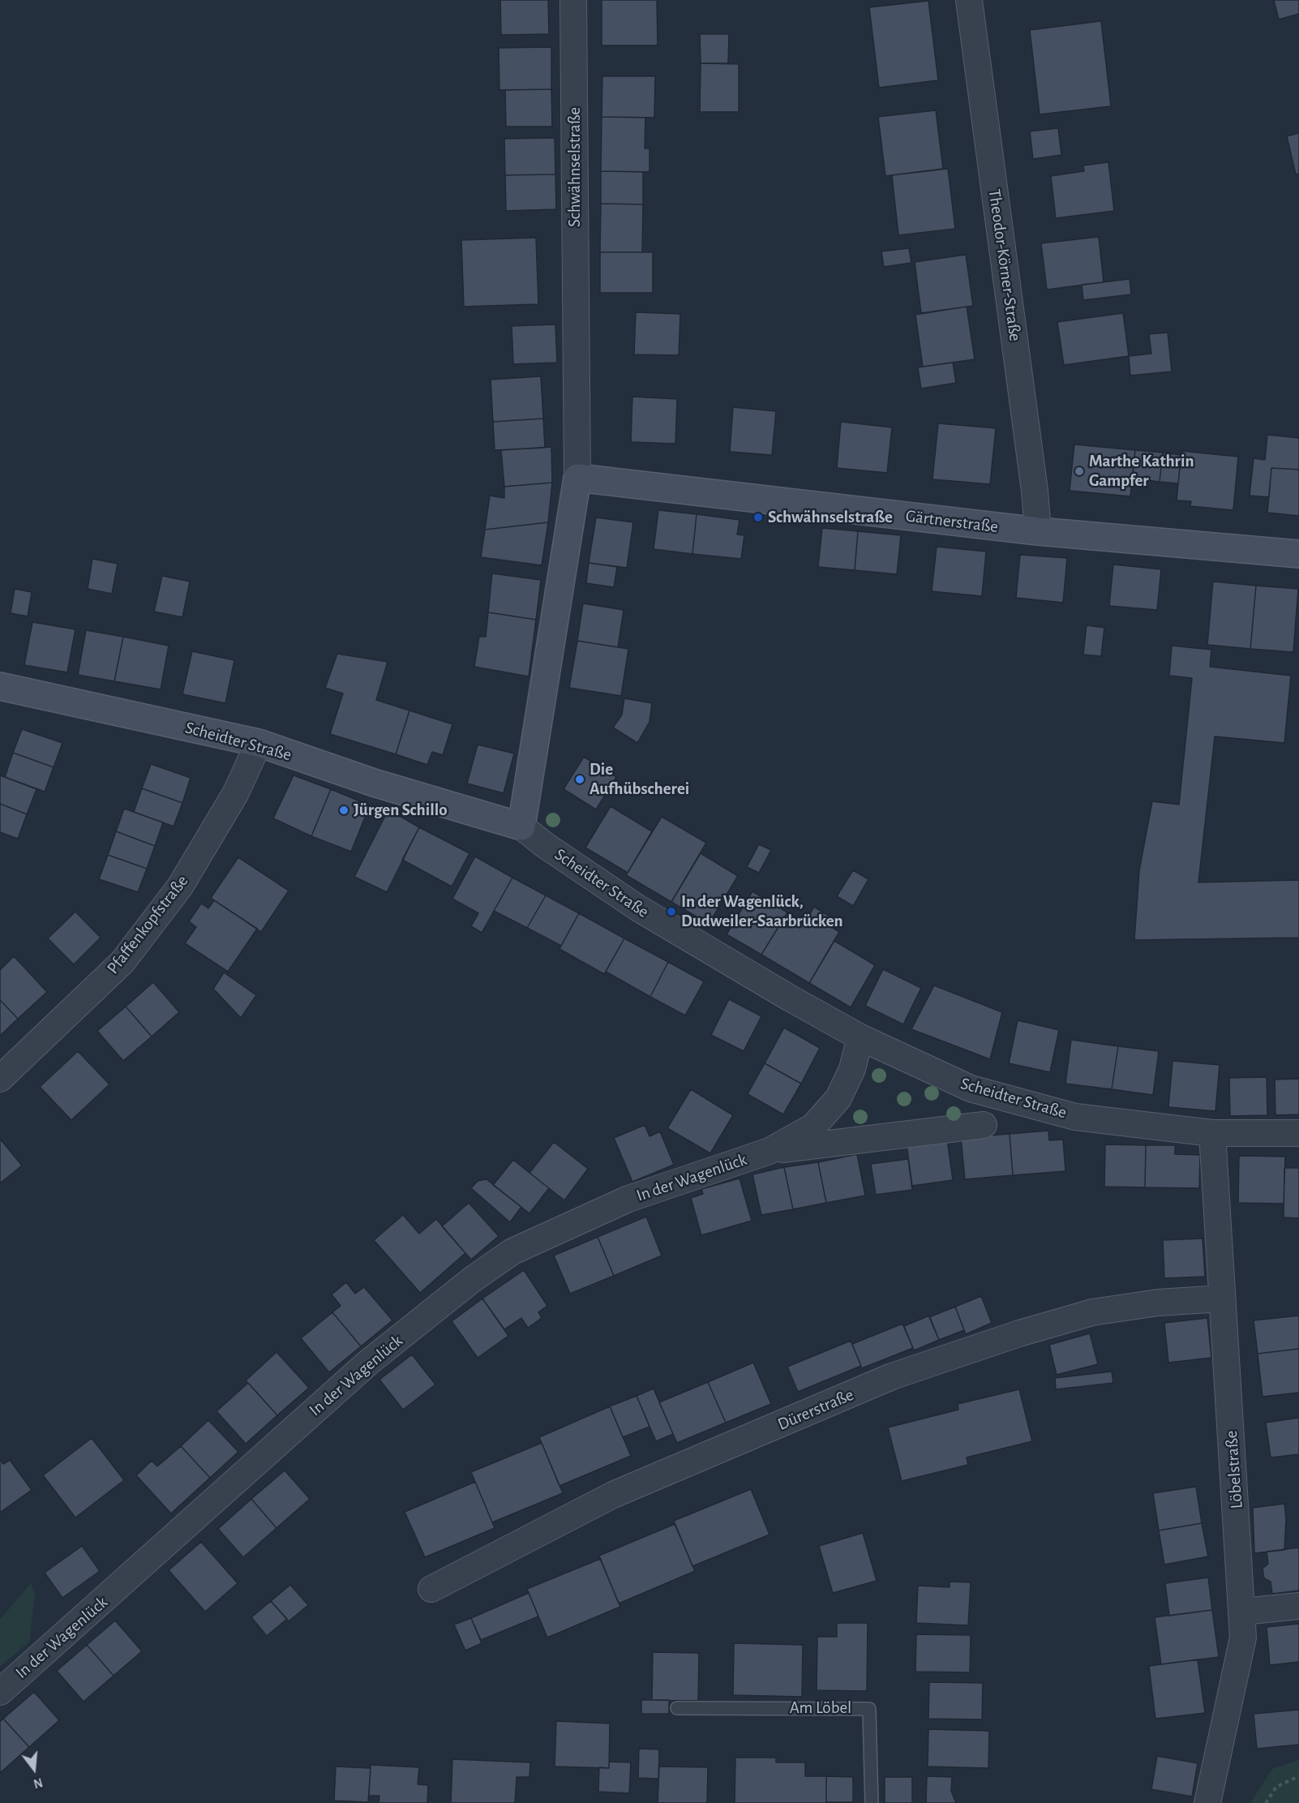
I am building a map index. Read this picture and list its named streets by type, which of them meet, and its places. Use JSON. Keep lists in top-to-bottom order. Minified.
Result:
{"streets":{"street":["Schwähnselstraße","Theodor-Körner-Straße","Gärtnerstraße","Scheidter Straße","Pfaffenkopfstraße","In der Wagenlück","Dürerstraße","Löbelstraße"],"lane":["Am Löbel"]},"crossings":[["Schwähnselstraße","Gärtnerstraße"],["Schwähnselstraße","Scheidter Straße"],["Theodor-Körner-Straße","Gärtnerstraße"],["Scheidter Straße","Pfaffenkopfstraße"],["Scheidter Straße","In der Wagenlück"],["Scheidter Straße","Löbelstraße"],["Dürerstraße","Löbelstraße"]],"places":["Marthe Kathrin Gampfer","Schwähnselstraße","Die Aufhübscherei","Jürgen Schillo","In der Wagenlück, Dudweiler-Saarbrücken"],"north":"bottom"}
